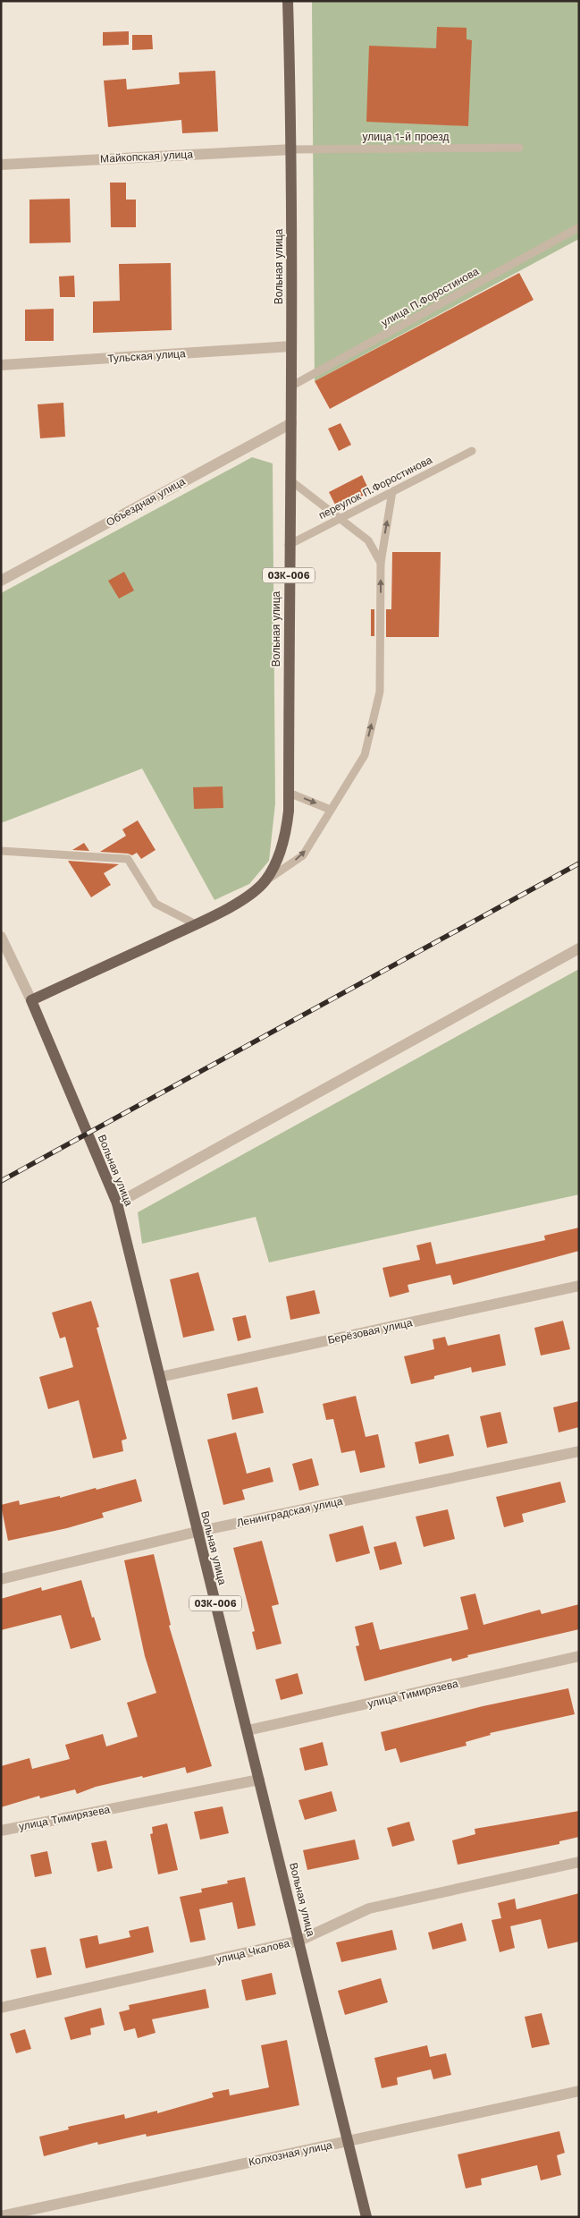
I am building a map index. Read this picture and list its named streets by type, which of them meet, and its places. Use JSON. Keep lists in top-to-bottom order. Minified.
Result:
{"streets":{"main road":["Вольная улица","03К-006"],"street":["Майкопская улица","Тульская улица","Объездная улица","Берёзовая улица","Ленинградская улица","улица Тимирязева","улица Чкалова","Колхозная улица"],"lane":["улица 1-й проезд","улица П.Форостинова","переулок П.Форостинова"]},"crossings":[["улица 1-й проезд","Майкопская улица"],["улица 1-й проезд","Вольная улица"],["Майкопская улица","Вольная улица"],["Вольная улица","улица П.Форостинова"],["Вольная улица","Тульская улица"],["Вольная улица","переулок П.Форостинова"],["Вольная улица","Объездная улица"],["Вольная улица","Берёзовая улица"],["Вольная улица","Ленинградская улица"],["Вольная улица","улица Тимирязева"],["Вольная улица","улица Чкалова"],["Вольная улица","Колхозная улица"]]}
